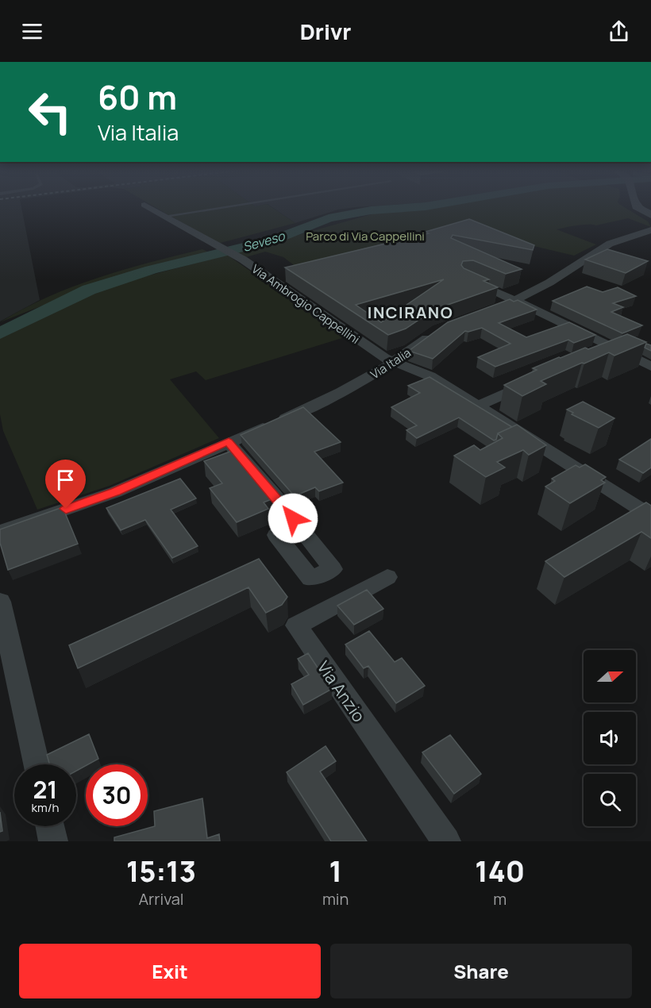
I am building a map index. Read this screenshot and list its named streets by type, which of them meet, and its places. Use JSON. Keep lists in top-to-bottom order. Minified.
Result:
{"streets":{"street":["Via Ambrogio Cappellini","Via Italia","Via Anzio"]},"crossings":[["Via Ambrogio Cappellini","Via Italia"]],"districts":["INCIRANO"],"water":["Seveso"],"parks":["Parco di Via Cappellini"],"north":"right","page":{"header":"Drivr","turn":["60 m","Via Italia"],"speed":"21 km/h","limit":"30","eta":["15:13","Arrival","1","min","140","m"],"buttons":["Exit","Share"]}}
